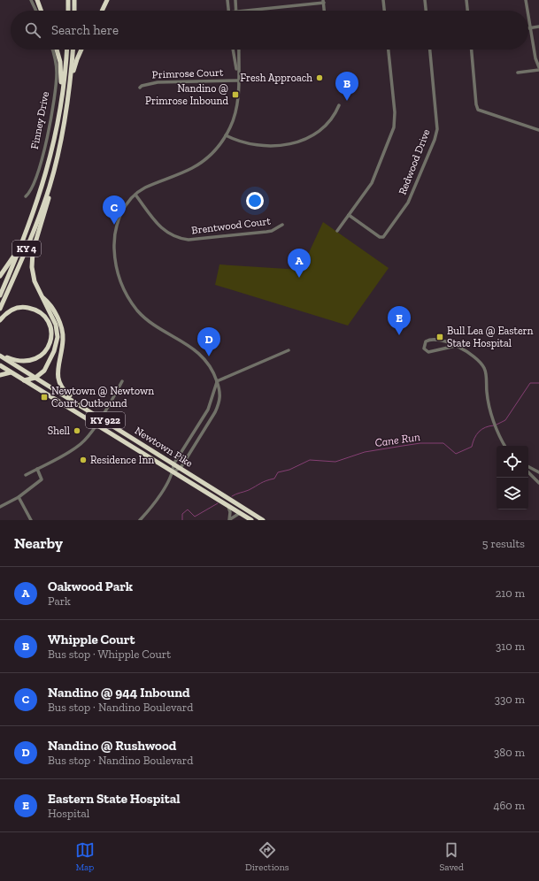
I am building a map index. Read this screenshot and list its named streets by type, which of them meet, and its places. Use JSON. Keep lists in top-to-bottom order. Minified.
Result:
{"streets":{"highway":["KY 4","KY 922","Newtown Pike"],"street":["Primrose Court","Finney Drive","Redwood Drive","Brentwood Court"]},"water":["Cane Run"],"places":{"other":["Fresh Approach","Shell","Residence Inn"],"transit":["Nandino @ Primrose Inbound","Bull Lea @ Eastern State Hospital","Newtown @ Newtown Court Outbound"]},"page":{"search":"Search here","pins":["B","C","A","E","D"],"heading":["Nearby","5 results"],"list":[{"mark":"A","name":"Oakwood Park","note":"Park","value":"210 m"},{"mark":"B","name":"Whipple Court","note":"Bus stop · Whipple Court","value":"310 m"},{"mark":"C","name":"Nandino @ 944 Inbound","note":"Bus stop · Nandino Boulevard","value":"330 m"},{"mark":"D","name":"Nandino @ Rushwood","note":"Bus stop · Nandino Boulevard","value":"380 m"},{"mark":"E","name":"Eastern State Hospital","note":"Hospital","value":"460 m"}],"nav":["Map","Directions","Saved"]}}
